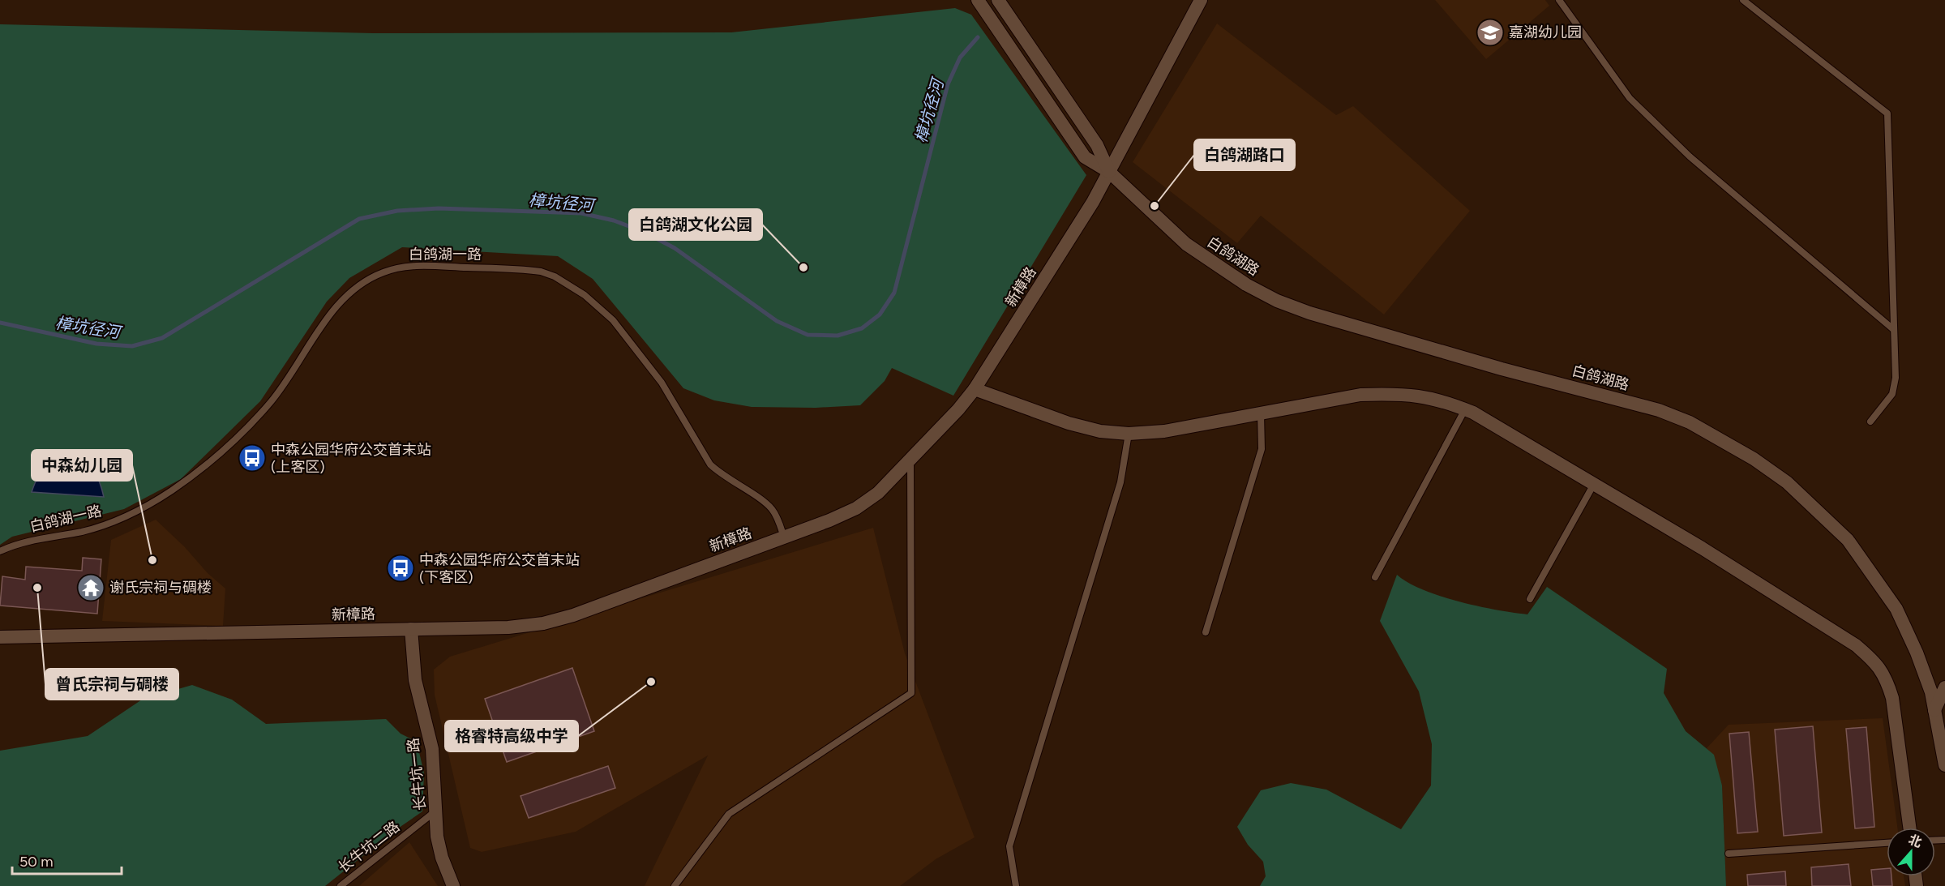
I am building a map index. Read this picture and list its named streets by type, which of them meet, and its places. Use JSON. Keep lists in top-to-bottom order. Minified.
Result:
{"streets":{"street":["白鸽湖路","新樟路","长牛坑一路"],"lane":["白鸽湖一路","长牛坑二路"]},"crossings":[["白鸽湖一路","新樟路"],["白鸽湖路","新樟路"],["新樟路","长牛坑一路"],["长牛坑一路","长牛坑二路"]],"water":["樟坑径河"],"places":{"school or university":["嘉湖幼儿园"],"other":["白鸽湖路口","白鸽湖文化公园","中森幼儿园","曾氏宗祠与碉楼","格睿特高级中学"],"bus stop":["中森公园华府公交首末站 (上客区)","中森公园华府公交首末站 (下客区)"],"temple":["谢氏宗祠与碉楼"]},"scale_bar":"50 m","north":"top"}
